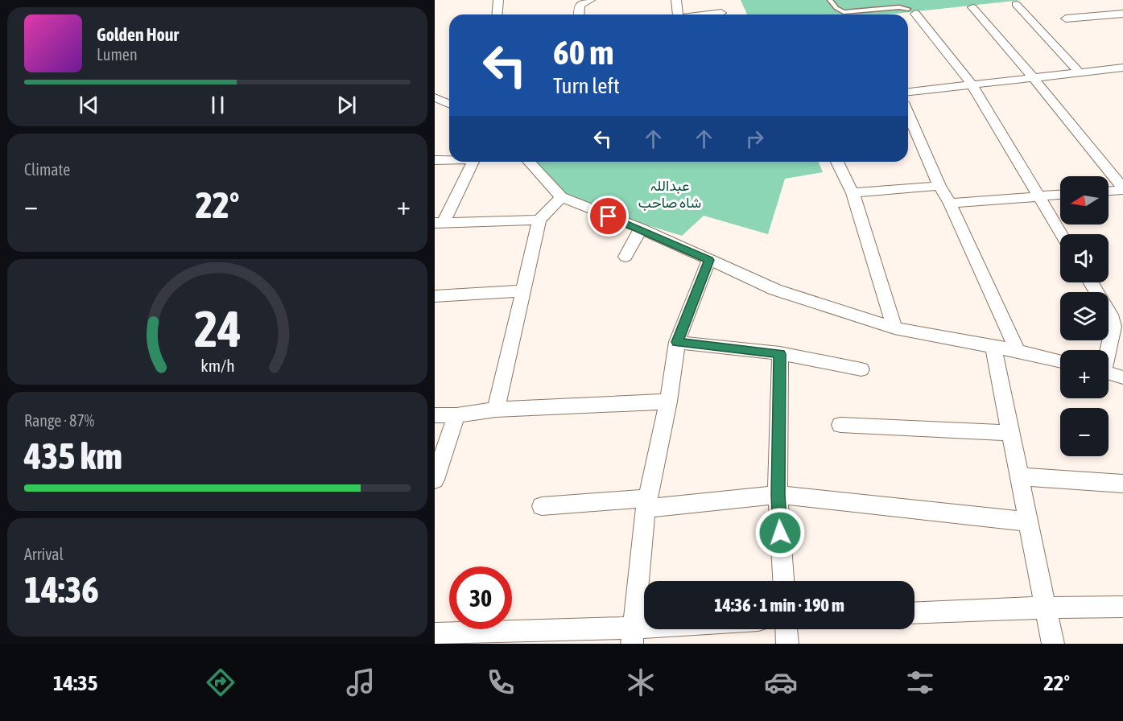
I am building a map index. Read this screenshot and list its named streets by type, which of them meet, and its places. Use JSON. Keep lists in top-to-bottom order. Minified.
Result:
{"parks":["عبداللہ شاہ صاحب"],"north":"left","page":{"song":["Golden Hour","Lumen"],"turn":["60 m","Turn left"],"tile":["Climate",["Range · 87%","435 km"],["Arrival","14:36"]],"map_buttons":["+","−"],"heat":["−","22°","+"],"limit":"30","trip":"14:36 · 1 min · 190 m","tabs":["14:35","22°"],"gauge":["24","km/h"]}}
